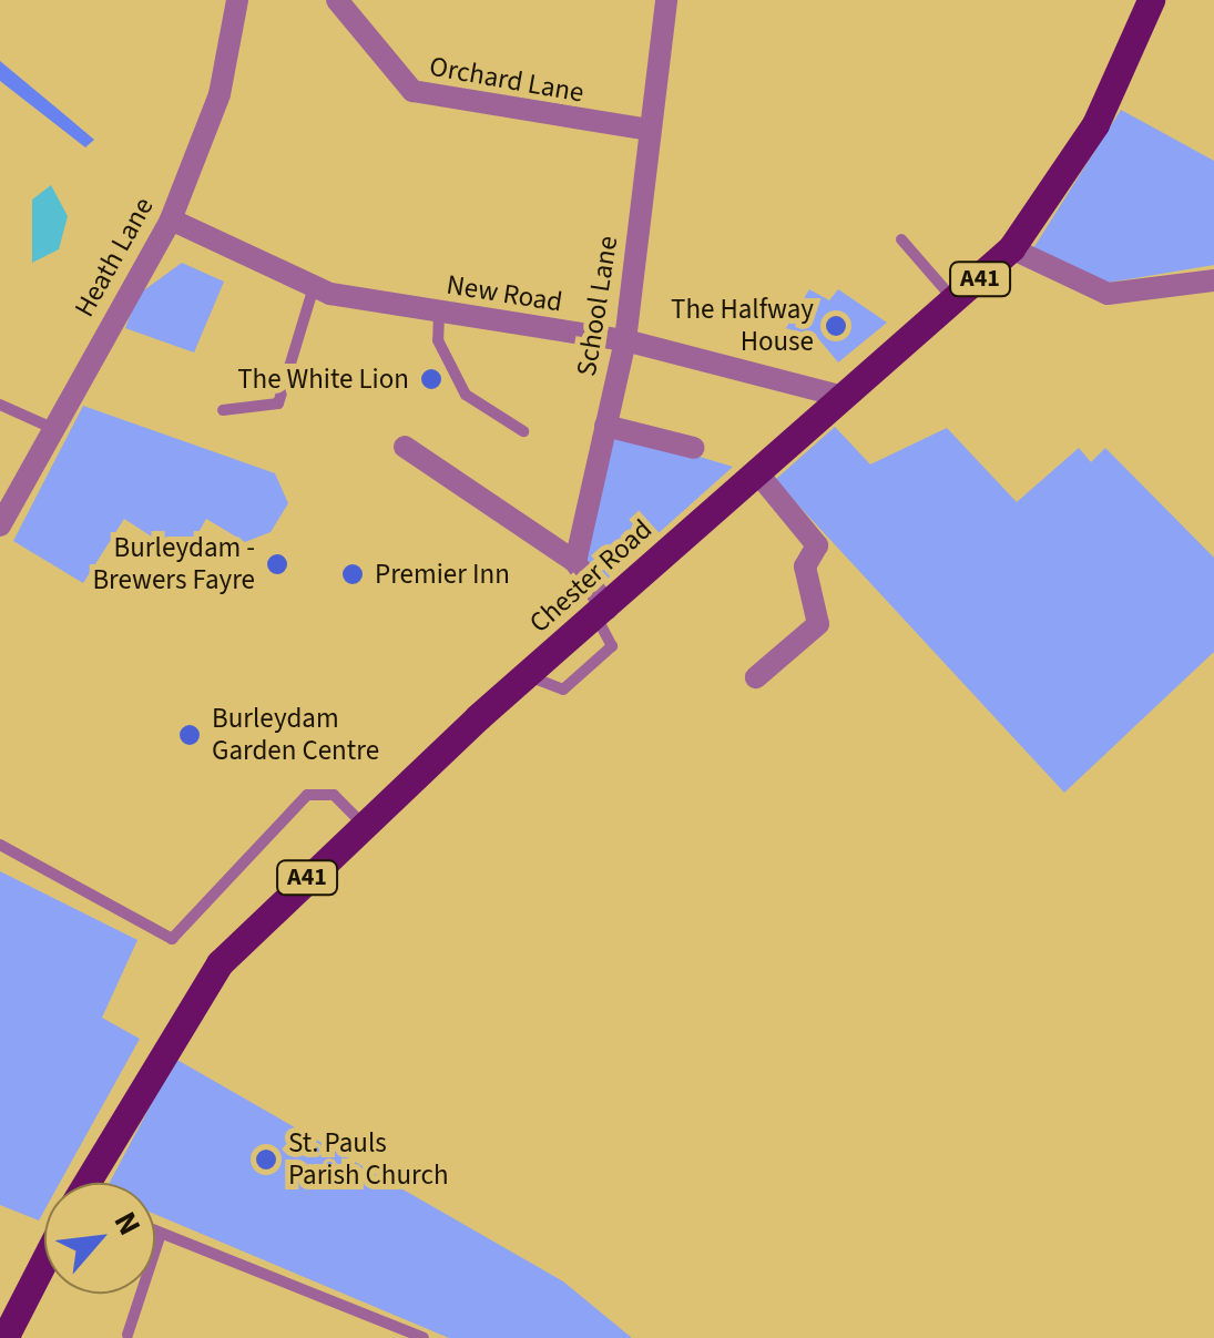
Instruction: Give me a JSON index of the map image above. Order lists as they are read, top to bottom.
{
  "streets": {
    "main road": ["A41", "Chester Road"],
    "street": [
      "Orchard Lane",
      "Heath Lane",
      "New Road",
      "School Lane"
    ]
  },
  "crossings": [
    ["Orchard Lane", "School Lane"],
    ["Heath Lane", "New Road"],
    ["New Road", "School Lane"],
    ["New Road", "Chester Road"],
    ["School Lane", "Chester Road"]
  ],
  "places": [
    "The Halfway House",
    "The White Lion",
    "Burleydam - Brewers Fayre",
    "Premier Inn",
    "Burleydam Garden Centre",
    "St. Pauls Parish Church"
  ],
  "north": "top right"
}
